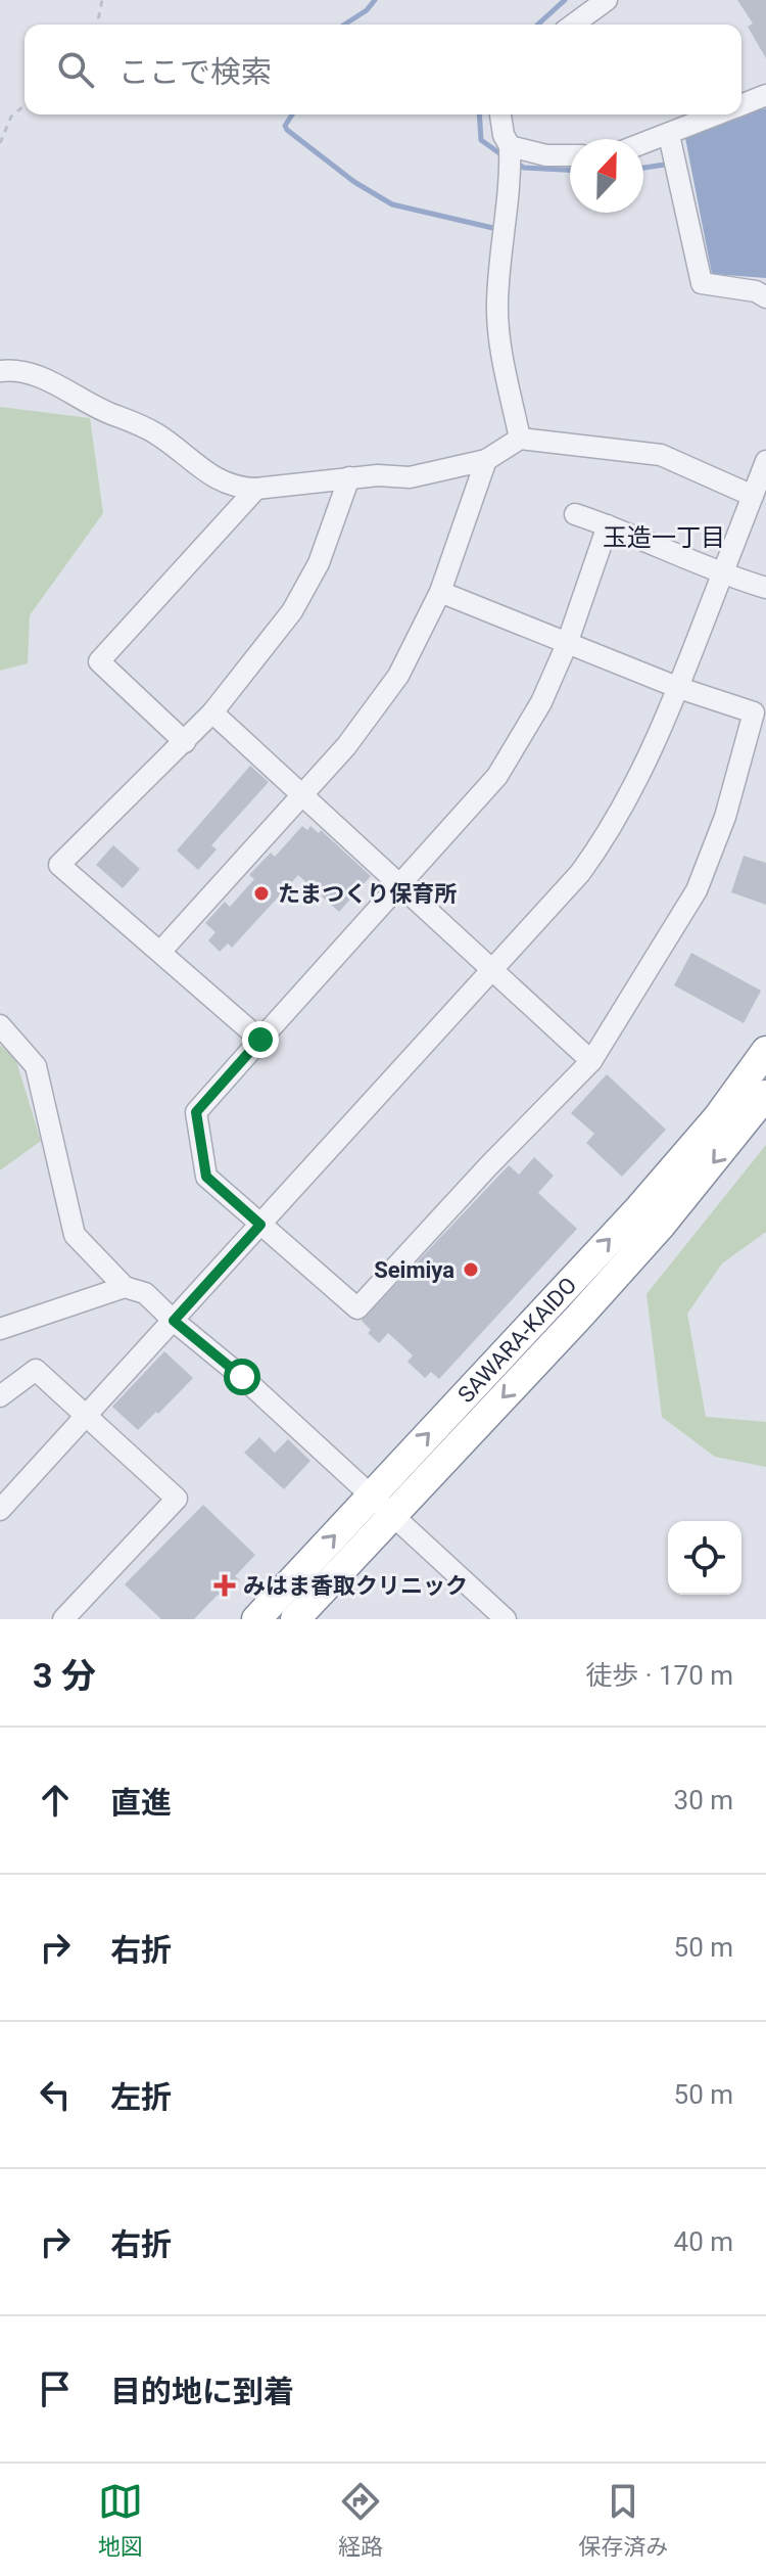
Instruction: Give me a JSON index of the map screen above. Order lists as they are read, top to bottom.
{
  "streets": {
    "highway": ["SAWARA-KAIDO"]
  },
  "districts": ["玉造一丁目"],
  "places": {
    "other": ["たまつくり保育所", "Seimiya"],
    "health": ["みはま香取クリニック"]
  },
  "north": "top",
  "page": {
    "search": "ここで検索",
    "heading": ["3 分", "徒歩 · 170 m"],
    "list": [
      ["直進", "30 m"],
      ["右折", "50 m"],
      ["左折", "50 m"],
      ["右折", "40 m"],
      "目的地に到着"
    ],
    "nav": ["地図", "経路", "保存済み"]
  }
}
